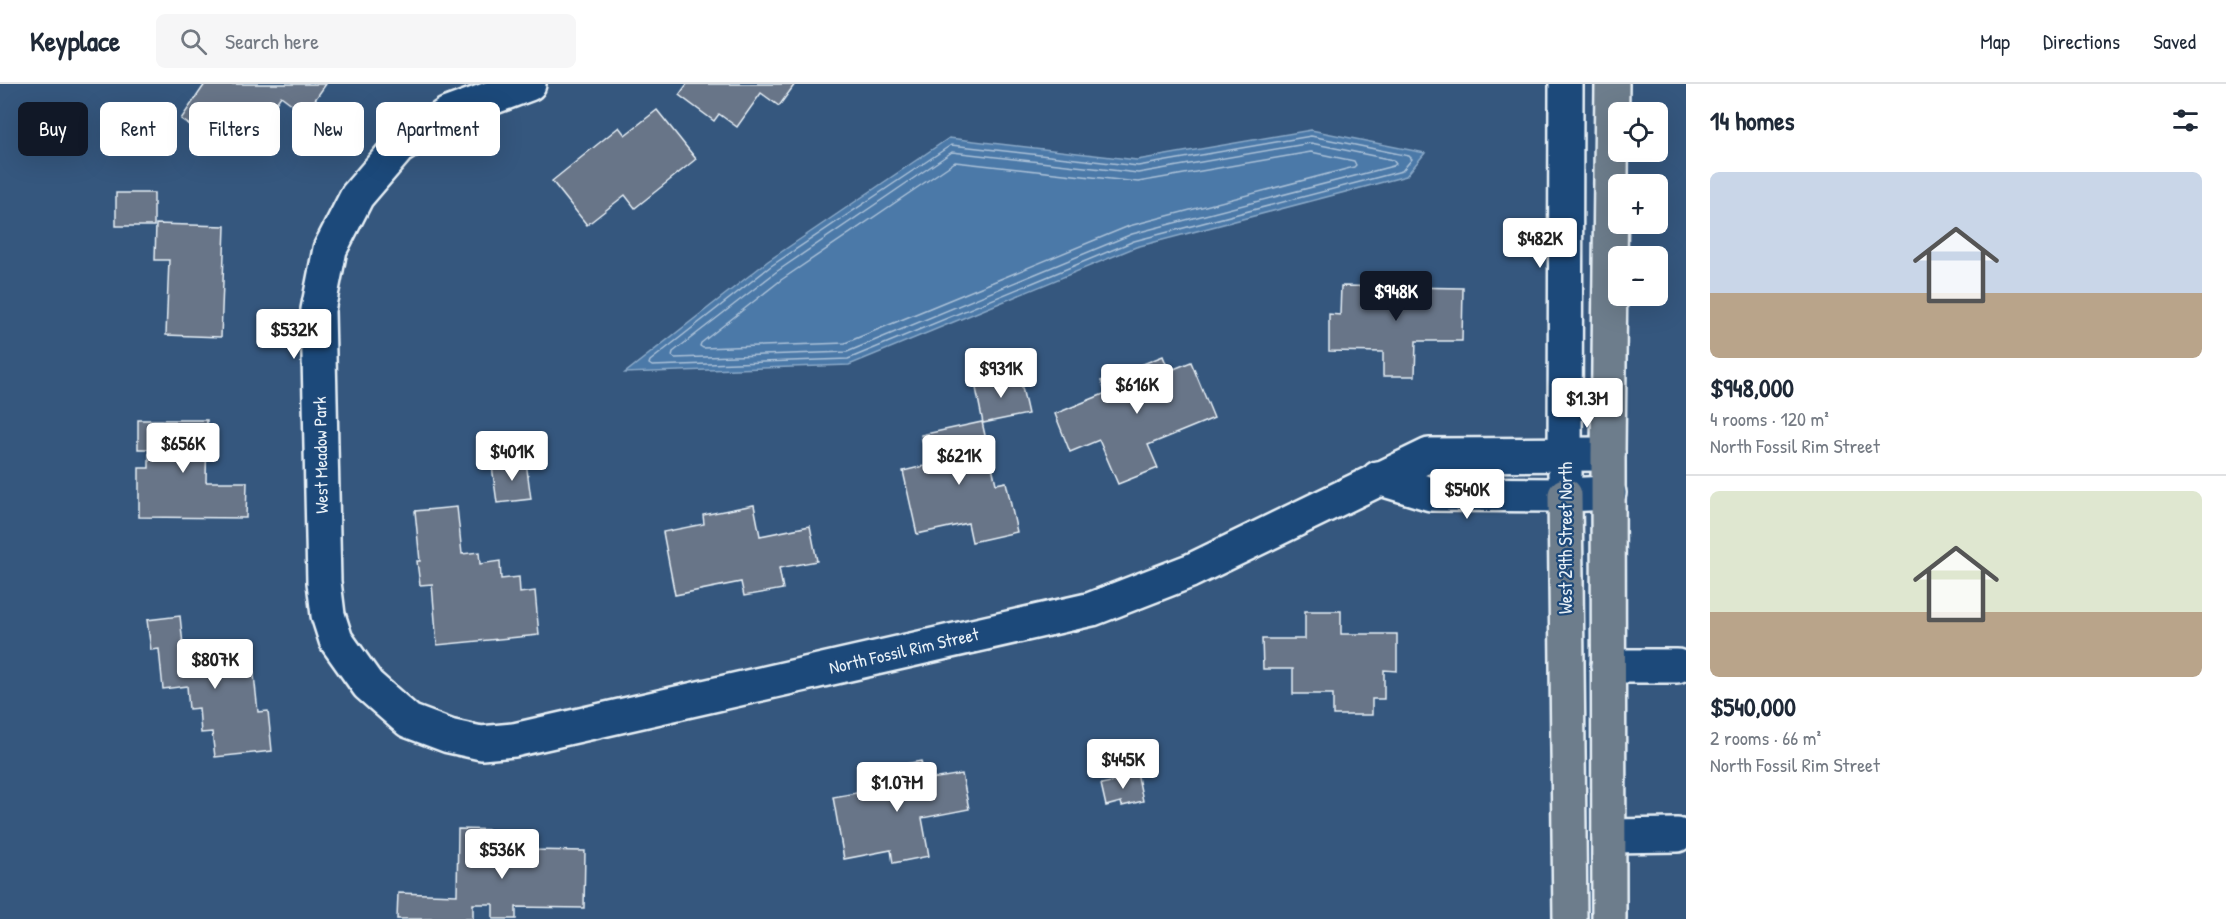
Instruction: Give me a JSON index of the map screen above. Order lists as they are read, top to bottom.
{
  "streets": {
    "main road": ["West 29th Street North"],
    "street": ["West Meadow Park", "North Fossil Rim Street"]
  },
  "crossings": [
    ["West Meadow Park", "North Fossil Rim Street"],
    ["West 29th Street North", "North Fossil Rim Street"]
  ],
  "page": {
    "header": "Keyplace",
    "search": "Search here",
    "nav": ["Map", "Directions", "Saved"],
    "heading": "14 homes",
    "map_buttons": ["+", "−"],
    "chip": [
      "Buy",
      "Rent",
      "Filters",
      "New",
      "Apartment"
    ],
    "list": [
      {
        "name": "$948,000",
        "note": "4 rooms · 120 m² · North Fossil Rim Street"
      },
      {
        "name": "$540,000",
        "note": "2 rooms · 66 m² · North Fossil Rim Street"
      }
    ],
    "price": [
      "$482K",
      "$948K",
      "$532K",
      "$931K",
      "$616K",
      "$1.3M",
      "$656K",
      "$401K",
      "$621K",
      "$540K",
      "$807K",
      "$445K",
      "$1.07M",
      "$536K"
    ]
  }
}
